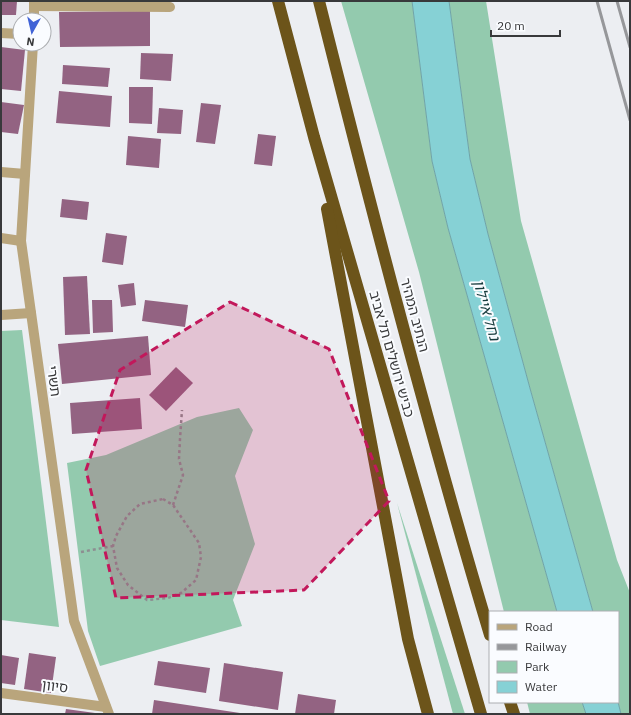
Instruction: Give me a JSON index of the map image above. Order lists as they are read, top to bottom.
{
  "streets": {
    "highway": ["הנתיב המהיר", "כביש ירושלים תל אביב"],
    "street": ["תשרי", "סיוון"]
  },
  "crossings": [
    ["תשרי", "סיוון"]
  ],
  "water": ["נחל איילון"],
  "legend": [
    "Road",
    "Railway",
    "Park",
    "Water"
  ],
  "scale_bar": "20 m",
  "north": "bottom"
}
